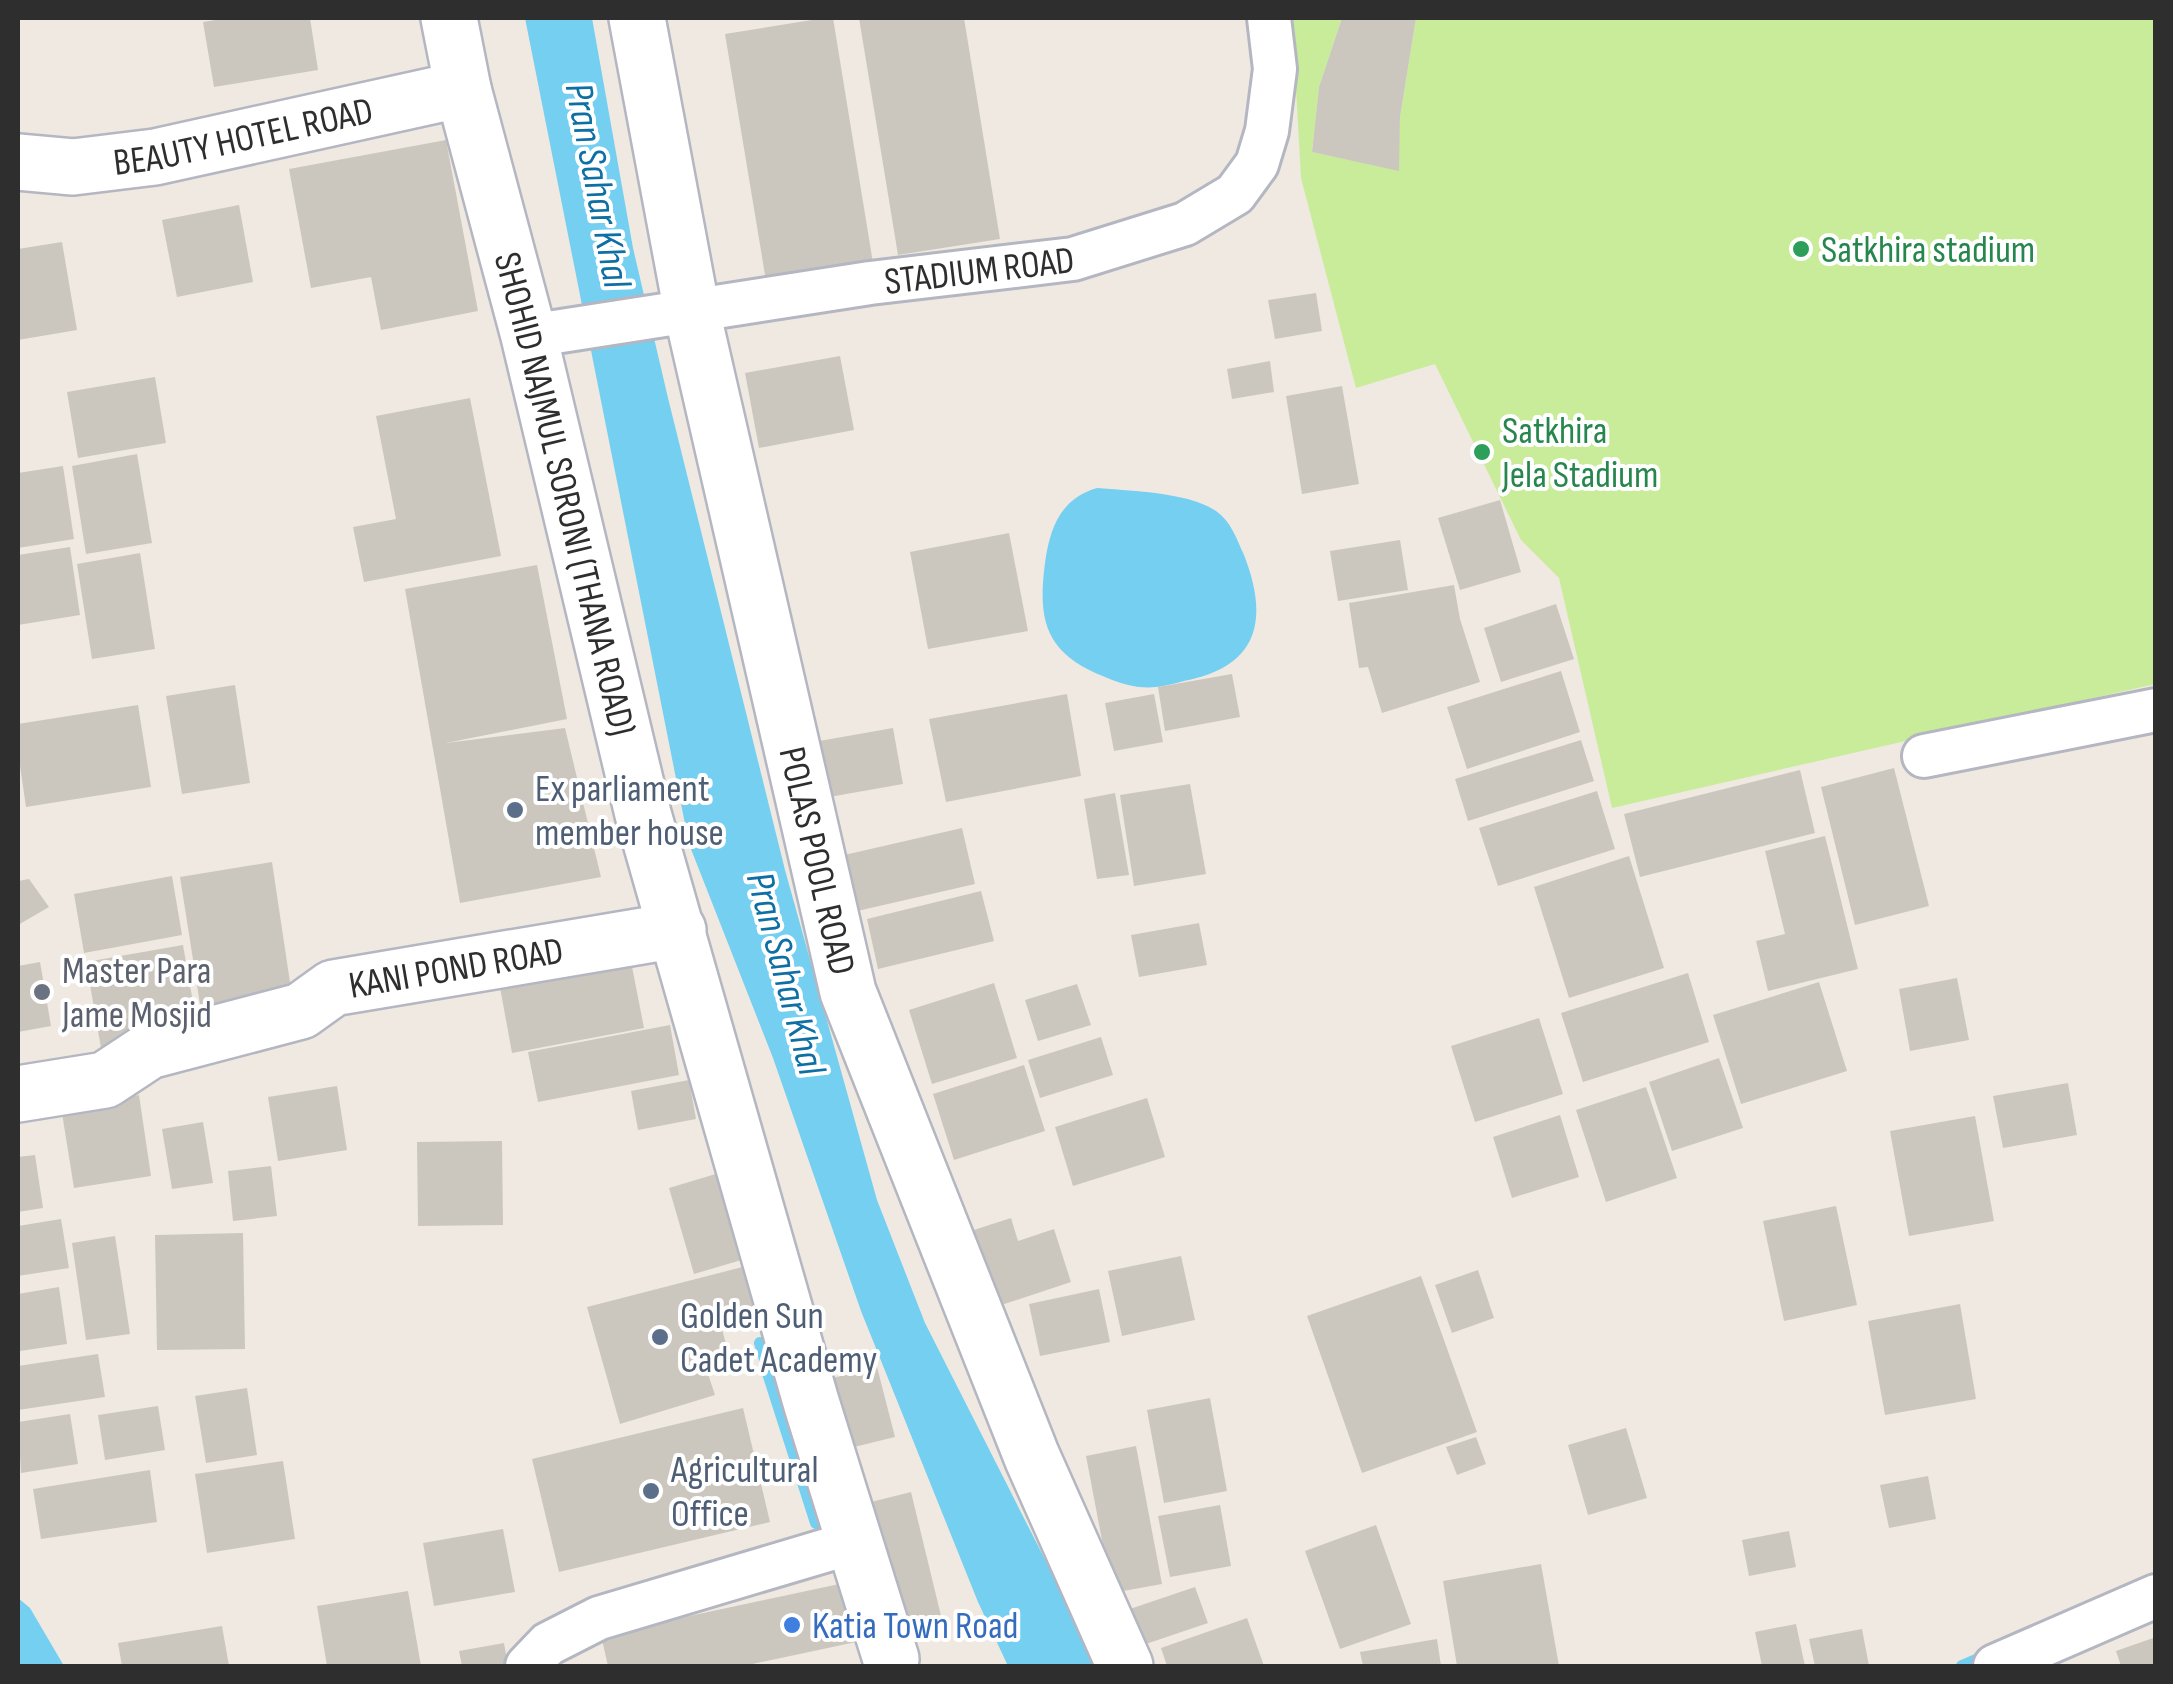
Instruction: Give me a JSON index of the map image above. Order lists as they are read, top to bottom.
{
  "streets": {
    "street": [
      "BEAUTY HOTEL ROAD",
      "STADIUM ROAD",
      "SHOHID NAJMUL SORONI (THANA ROAD)",
      "POLAS POOL ROAD",
      "KANI POND ROAD"
    ]
  },
  "crossings": [
    ["BEAUTY HOTEL ROAD", "SHOHID NAJMUL SORONI (THANA ROAD)"],
    ["STADIUM ROAD", "SHOHID NAJMUL SORONI (THANA ROAD)"],
    ["STADIUM ROAD", "POLAS POOL ROAD"],
    ["SHOHID NAJMUL SORONI (THANA ROAD)", "KANI POND ROAD"]
  ],
  "water": ["Pran Sahar Khal"],
  "places": [
    "Satkhira stadium",
    "Satkhira Jela Stadium",
    "Ex parliament member house",
    "Master Para Jame Mosjid",
    "Golden Sun Cadet Academy",
    "Agricultural Office",
    "Katia Town Road"
  ]
}
